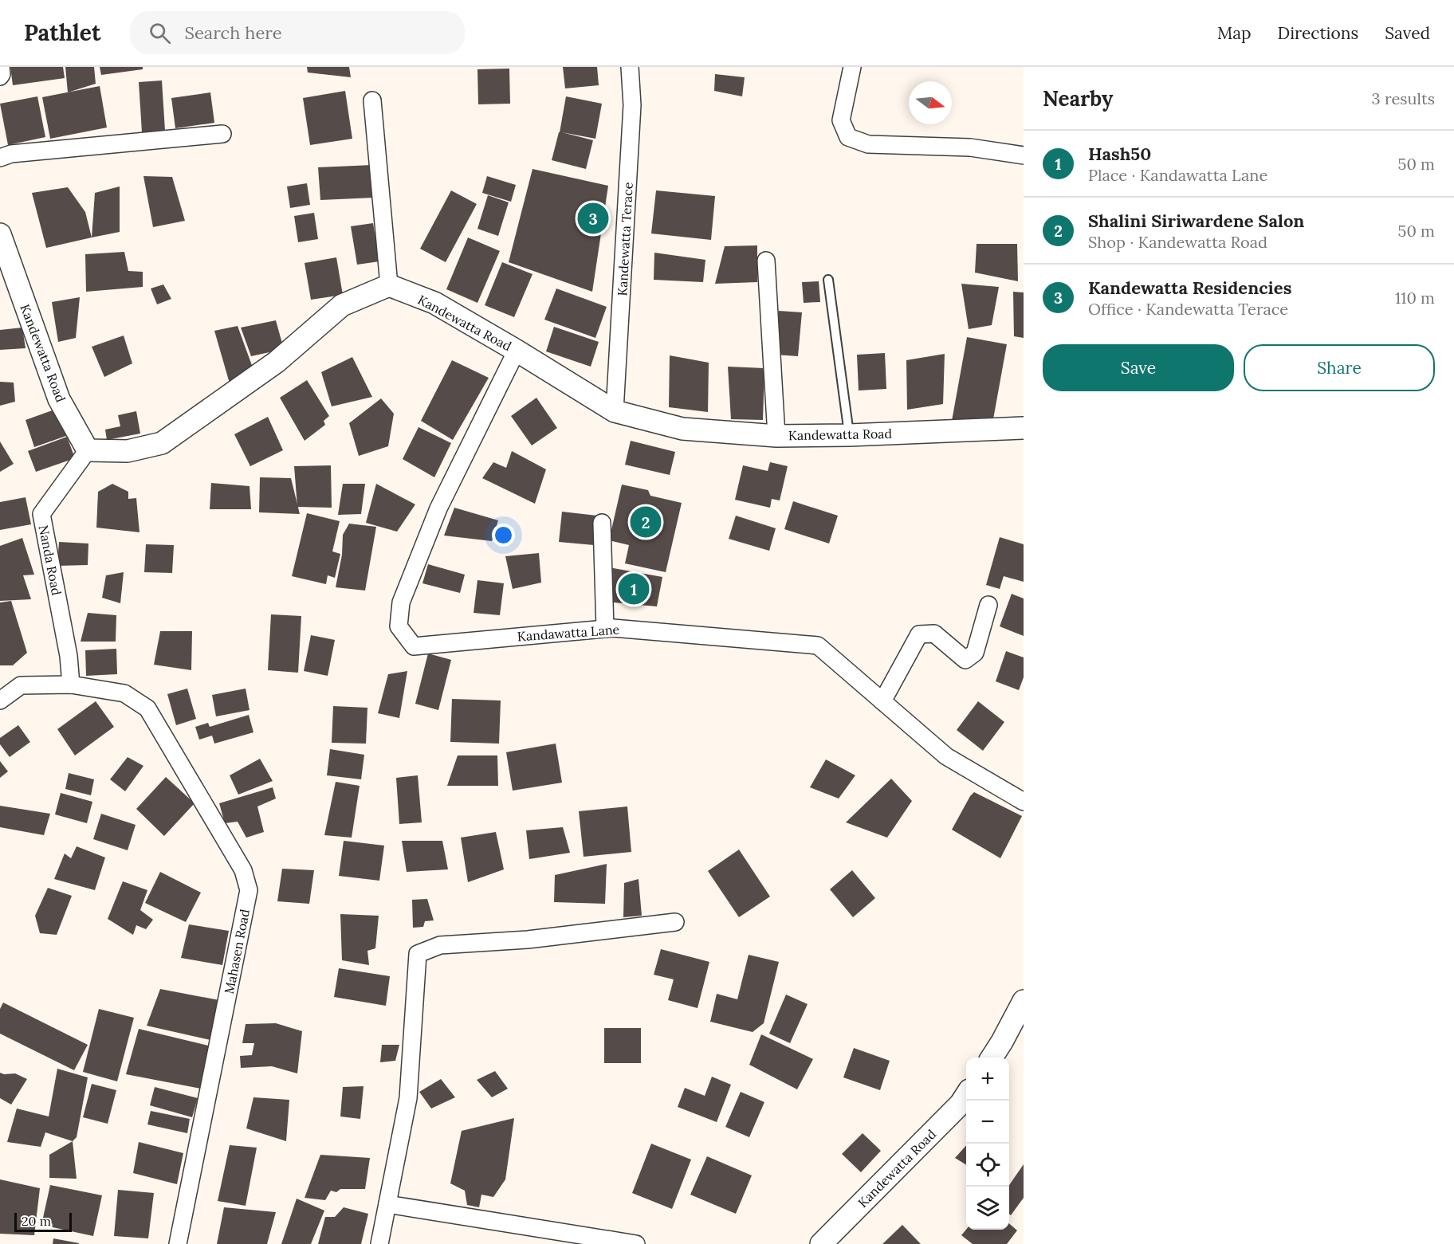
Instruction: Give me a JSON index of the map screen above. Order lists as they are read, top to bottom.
{
  "streets": {
    "street": [
      "Kandewatta Terace",
      "Kandewatta Road",
      "Nanda Road",
      "Kandawatta Lane",
      "Mahasen Road"
    ]
  },
  "crossings": [
    ["Kandewatta Terace", "Kandewatta Road"],
    ["Kandewatta Road", "Nanda Road"],
    ["Kandewatta Road", "Kandawatta Lane"],
    ["Nanda Road", "Mahasen Road"]
  ],
  "scale_bar": "20 m",
  "north": "right",
  "page": {
    "header": "Pathlet",
    "search": "Search here",
    "nav": ["Map", "Directions", "Saved"],
    "heading": ["Nearby", "3 results"],
    "list": [
      {
        "mark": "1",
        "name": "Hash50",
        "note": "Place · Kandawatta Lane",
        "value": "50 m"
      },
      {
        "mark": "2",
        "name": "Shalini Siriwardene Salon",
        "note": "Shop · Kandewatta Road",
        "value": "50 m"
      },
      {
        "mark": "3",
        "name": "Kandewatta Residencies",
        "note": "Office · Kandewatta Terace",
        "value": "110 m"
      }
    ],
    "pins": ["3", "2", "1"],
    "buttons": ["Save", "Share"],
    "map_buttons": ["+", "−"],
    "scale": "20 m"
  }
}
